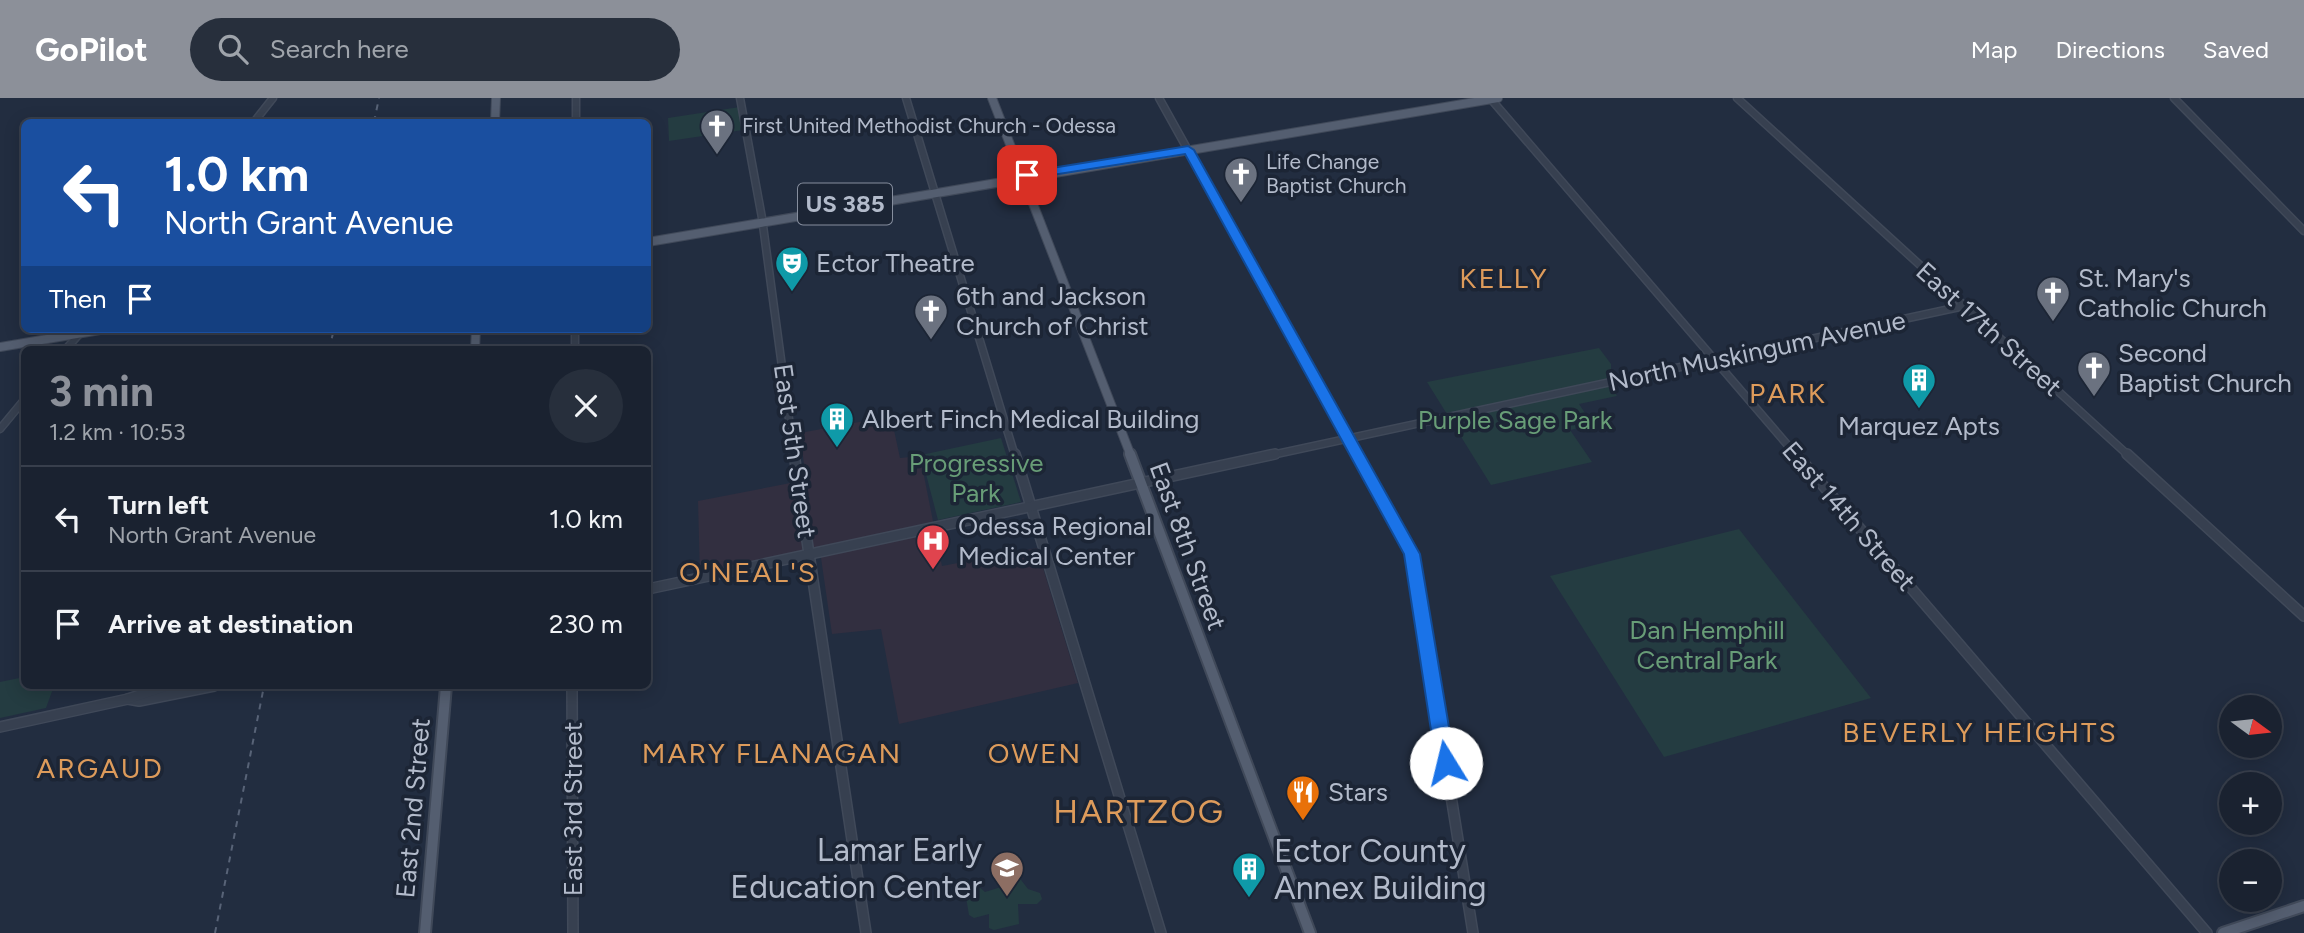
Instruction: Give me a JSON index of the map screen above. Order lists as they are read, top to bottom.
{
  "streets": {
    "main road": ["US 385", "East 8th Street", "East 2nd Street"],
    "street": [
      "East 17th Street",
      "North Muskingum Avenue",
      "East 5th Street",
      "East 14th Street",
      "East 3rd Street"
    ]
  },
  "crossings": [
    ["US 385", "East 5th Street"],
    ["US 385", "East 14th Street"],
    ["US 385", "East 8th Street"],
    ["East 17th Street", "North Muskingum Avenue"],
    ["North Muskingum Avenue", "East 5th Street"],
    ["North Muskingum Avenue", "East 14th Street"],
    ["North Muskingum Avenue", "East 8th Street"]
  ],
  "districts": [
    "KELLY",
    "PARK",
    "O'NEAL'S",
    "BEVERLY HEIGHTS",
    "MARY FLANAGAN",
    "OWEN",
    "ARGAUD",
    "HARTZOG"
  ],
  "parks": ["Purple Sage Park", "Progressive Park", "Dan Hemphill Central Park"],
  "places": {
    "church": [
      "First United Methodist Church - Odessa",
      "Life Change Baptist Church",
      "St. Mary's Catholic Church",
      "6th and Jackson Church of Christ",
      "Second Baptist Church"
    ],
    "theatre": ["Ector Theatre"],
    "building": ["Marquez Apts", "Albert Finch Medical Building", "Ector County Annex Building"],
    "hospital": ["Odessa Regional Medical Center"],
    "restaurant": ["Stars"],
    "school or university": ["Lamar Early Education Center"]
  },
  "north": "right",
  "page": {
    "header": "GoPilot",
    "search": "Search here",
    "nav": ["Map", "Directions", "Saved"],
    "turn": ["1.0 km", "North Grant Avenue"],
    "then": "Then",
    "heading": ["3 min", "1.2 km · 10:53"],
    "list": [
      {
        "name": "Turn left",
        "note": "North Grant Avenue",
        "value": "1.0 km"
      },
      {
        "name": "Arrive at destination",
        "value": "230 m"
      }
    ],
    "map_buttons": ["+", "−"]
  }
}
